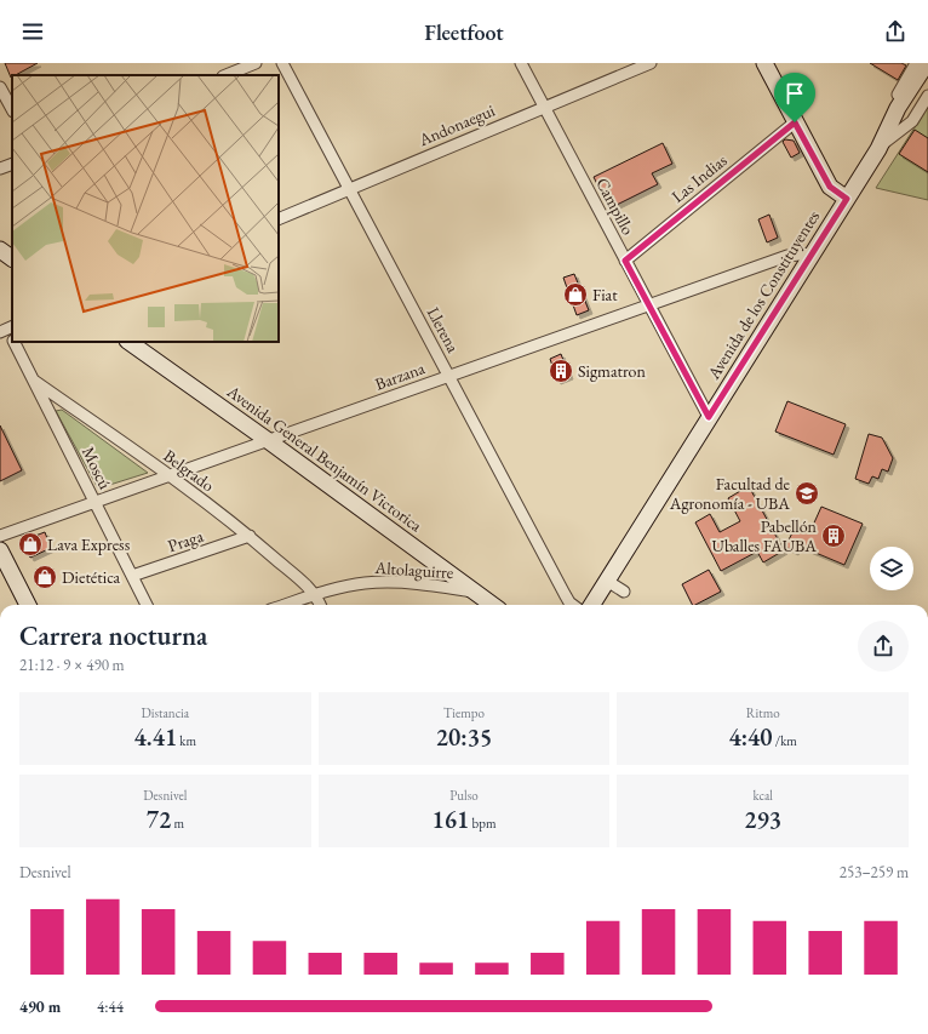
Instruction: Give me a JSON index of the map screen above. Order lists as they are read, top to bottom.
{
  "streets": {
    "main road": ["Avenida de los Constituyentes", "Avenida General Benjamín Victorica"],
    "street": [
      "Andonaegui",
      "Las Indias",
      "Campillo",
      "Llerena",
      "Barzana",
      "Moscú",
      "Belgrado",
      "Praga",
      "Altolaguirre"
    ]
  },
  "crossings": [
    ["Andonaegui", "Campillo"],
    ["Andonaegui", "Llerena"],
    ["Las Indias", "Campillo"],
    ["Campillo", "Avenida de los Constituyentes"],
    ["Campillo", "Barzana"],
    ["Avenida de los Constituyentes", "Barzana"],
    ["Llerena", "Barzana"],
    ["Barzana", "Avenida General Benjamín Victorica"],
    ["Barzana", "Moscú"],
    ["Barzana", "Belgrado"],
    ["Avenida General Benjamín Victorica", "Altolaguirre"],
    ["Moscú", "Belgrado"],
    ["Moscú", "Praga"],
    ["Belgrado", "Praga"],
    ["Belgrado", "Altolaguirre"]
  ],
  "places": {
    "shop": ["Fiat", "Lava Express", "Dietética"],
    "building": ["Sigmatron", "Pabellón Uballes FAUBA"],
    "school or university": ["Facultad de Agronomía - UBA"]
  },
  "page": {
    "header": "Fleetfoot",
    "heading": ["Carrera nocturna", "21:12 · 9 × 490 m"],
    "stats": [
      ["Distancia", "4.41 km"],
      ["Tiempo", "20:35"],
      ["Ritmo", "4:40 /km"],
      ["Desnivel", "72 m"],
      ["Pulso", "161 bpm"],
      ["kcal", "293"]
    ],
    "chart": ["Desnivel", "253–259 m"],
    "list": [
      {
        "name": "490 m",
        "note": "4:44"
      }
    ]
  }
}
